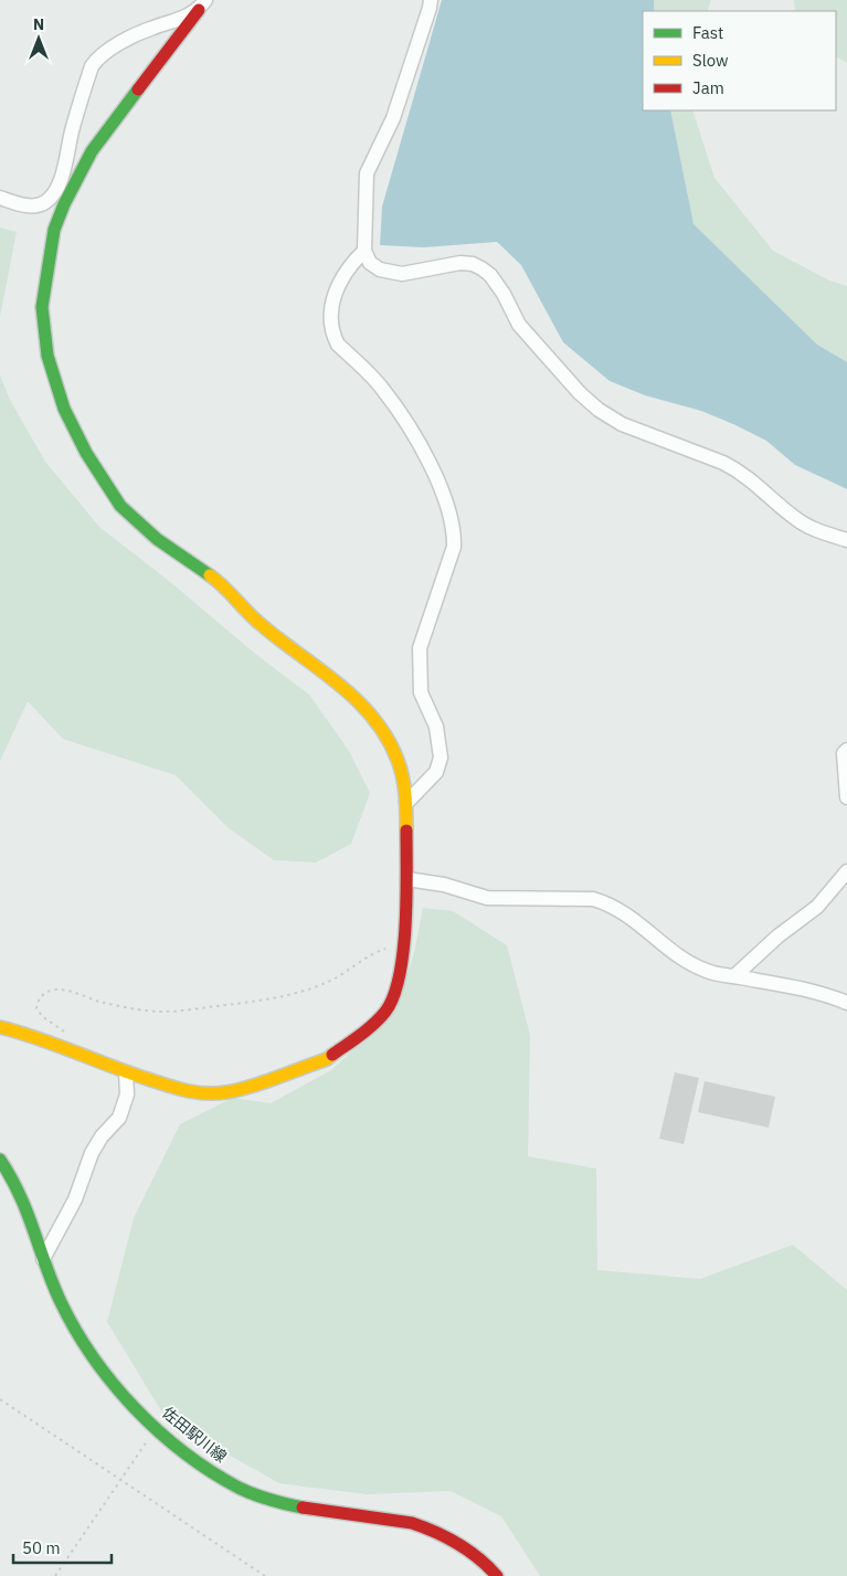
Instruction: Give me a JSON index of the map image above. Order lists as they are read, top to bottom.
{
  "streets": {
    "street": ["佐田駅川線"]
  },
  "legend": ["Fast", "Slow", "Jam"],
  "scale_bar": "50 m",
  "north": "top"
}
